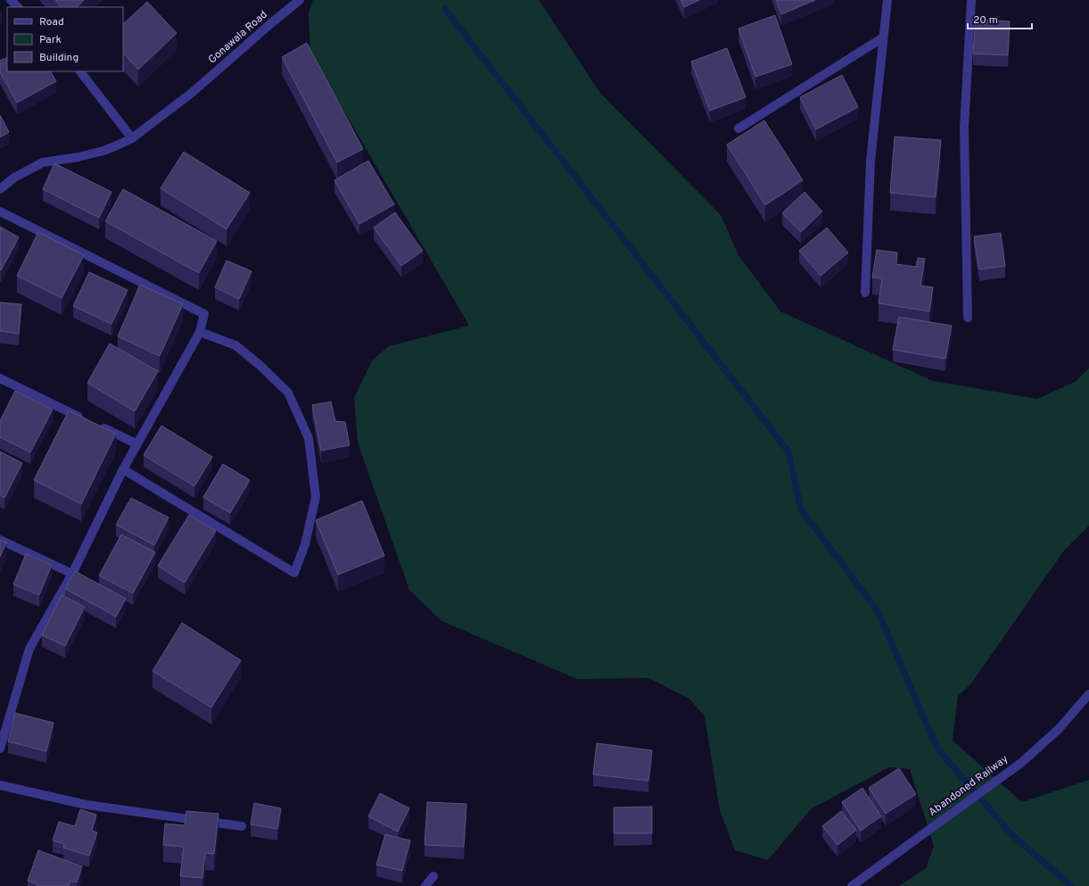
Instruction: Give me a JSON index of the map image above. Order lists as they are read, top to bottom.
{
  "streets": {
    "street": ["Gonawala Road", "Abandoned Railway"]
  },
  "legend": ["Road", "Park", "Building"],
  "scale_bar": "20 m"
}
